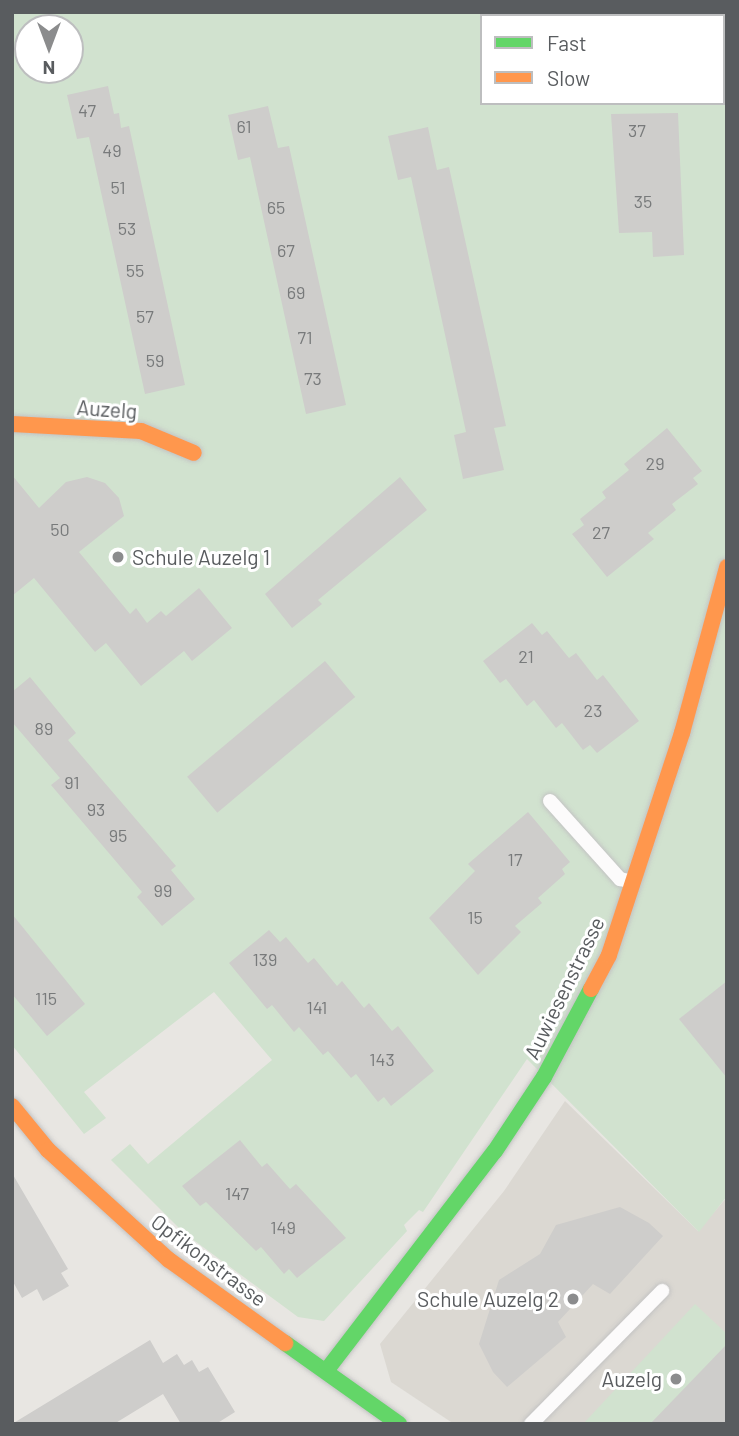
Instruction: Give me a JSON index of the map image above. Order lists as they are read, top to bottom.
{
  "streets": {
    "street": ["Auzelg", "Auwiesenstrasse", "Opfikonstrasse"]
  },
  "crossings": [
    ["Auwiesenstrasse", "Opfikonstrasse"]
  ],
  "places": ["Schule Auzelg 1", "Schule Auzelg 2", "Auzelg"],
  "house_numbers": [
    "47",
    "61",
    "37",
    "49",
    "51",
    "35",
    "65",
    "53",
    "67",
    "55",
    "69",
    "57",
    "71",
    "59",
    "73",
    "29",
    "50",
    "27",
    "21",
    "23",
    "89",
    "91",
    "93",
    "95",
    "17",
    "99",
    "15",
    "139",
    "115",
    "141",
    "143",
    "147",
    "149"
  ],
  "legend": ["Fast", "Slow"],
  "north": "bottom"
}
